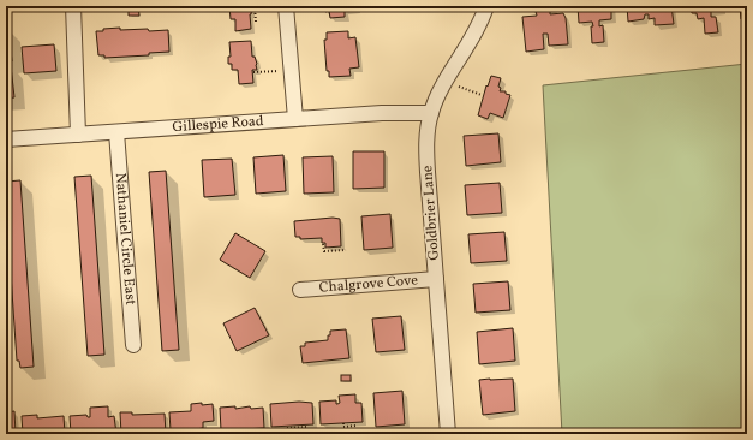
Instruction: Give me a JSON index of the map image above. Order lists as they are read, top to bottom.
{
  "streets": {
    "street": [
      "Gillespie Road",
      "Goldbrier Lane",
      "Nathaniel Circle East",
      "Chalgrove Cove"
    ]
  },
  "crossings": [
    ["Gillespie Road", "Goldbrier Lane"],
    ["Gillespie Road", "Nathaniel Circle East"],
    ["Goldbrier Lane", "Chalgrove Cove"]
  ]
}
